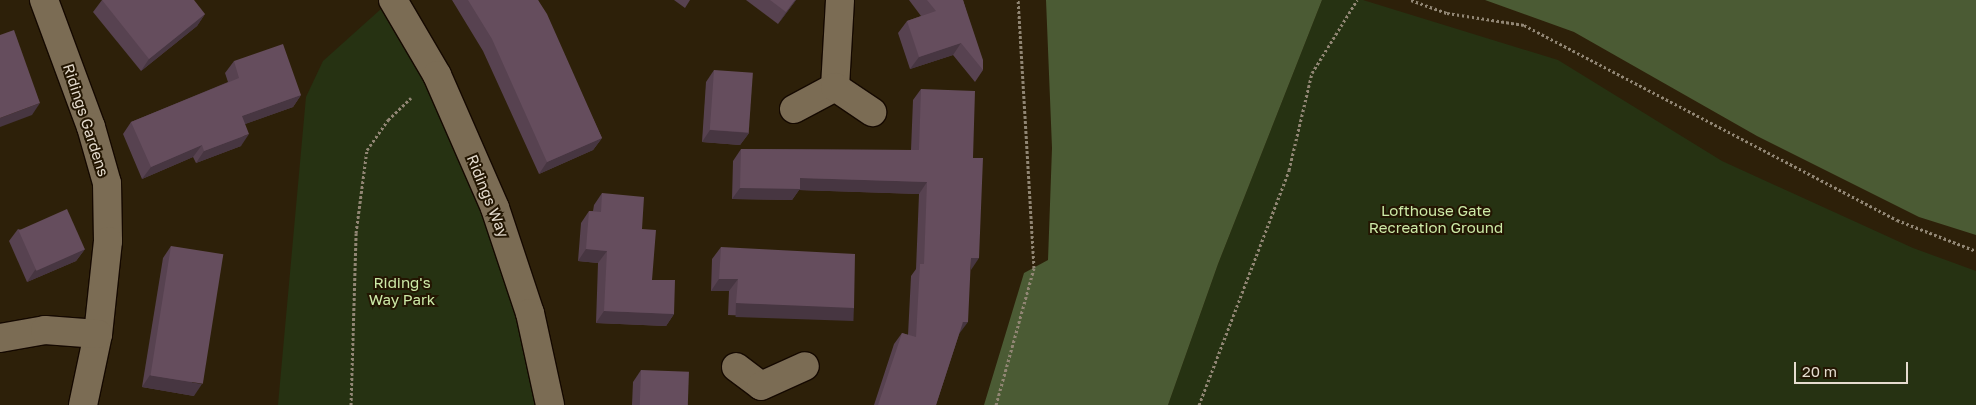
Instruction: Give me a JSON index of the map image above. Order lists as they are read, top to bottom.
{
  "streets": {
    "street": ["Ridings Gardens", "Ridings Way"]
  },
  "parks": ["Lofthouse Gate Recreation Ground", "Riding's Way Park"],
  "scale_bar": "20 m"
}
